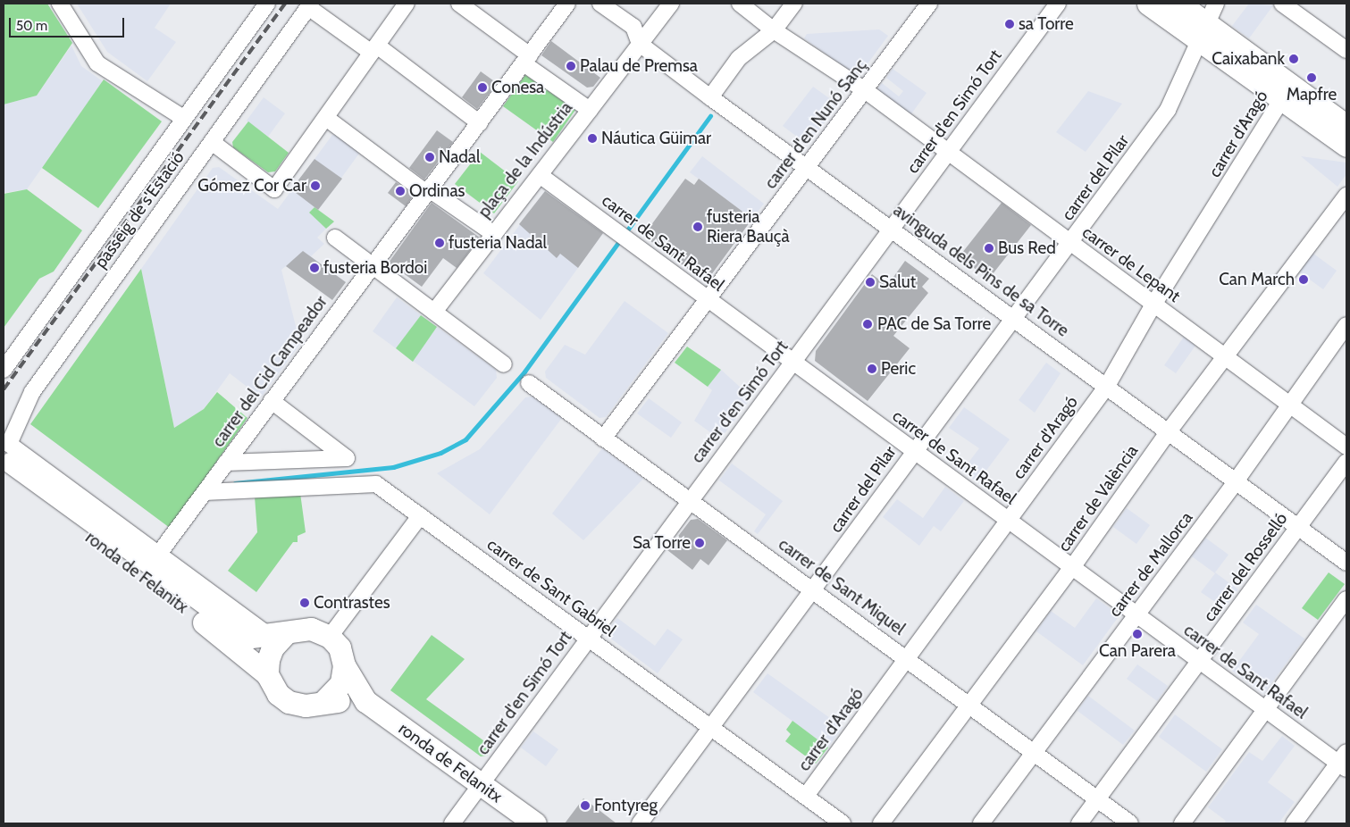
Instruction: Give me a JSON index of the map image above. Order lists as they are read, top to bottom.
{
  "streets": {
    "main road": ["ronda de Felanitx"],
    "street": [
      "carrer d'en Simó Tort",
      "carrer d'en Nunó Sanç",
      "carrer d'Aragó",
      "plaça de la Indústria",
      "carrer del Pilar",
      "passeig de s'Estació",
      "carrer de Sant Rafael",
      "carrer de Lepant",
      "avinguda dels Pins de sa Torre",
      "carrer del Cid Campeador",
      "carrer de València",
      "carrer de Mallorca",
      "carrer del Rosselló",
      "carrer de Sant Miquel",
      "carrer de Sant Gabriel"
    ]
  },
  "crossings": [
    ["carrer d'en Simó Tort", "carrer de Sant Rafael"],
    ["carrer d'en Simó Tort", "carrer de Lepant"],
    ["carrer d'en Simó Tort", "avinguda dels Pins de sa Torre"],
    ["carrer d'en Simó Tort", "ronda de Felanitx"],
    ["carrer d'en Simó Tort", "carrer de Sant Miquel"],
    ["carrer d'en Simó Tort", "carrer de Sant Gabriel"],
    ["carrer d'en Nunó Sanç", "carrer de Sant Rafael"],
    ["carrer d'en Nunó Sanç", "carrer de Lepant"],
    ["carrer d'en Nunó Sanç", "avinguda dels Pins de sa Torre"],
    ["carrer d'en Nunó Sanç", "carrer de Sant Miquel"],
    ["carrer d'Aragó", "carrer de Sant Rafael"],
    ["carrer d'Aragó", "carrer de Lepant"],
    ["carrer d'Aragó", "avinguda dels Pins de sa Torre"],
    ["carrer d'Aragó", "carrer de Sant Miquel"],
    ["carrer d'Aragó", "carrer de Sant Gabriel"],
    ["plaça de la Indústria", "carrer de Sant Rafael"],
    ["plaça de la Indústria", "carrer del Cid Campeador"],
    ["carrer del Pilar", "carrer de Sant Rafael"],
    ["carrer del Pilar", "carrer de Lepant"],
    ["carrer del Pilar", "avinguda dels Pins de sa Torre"],
    ["carrer del Pilar", "carrer de Sant Miquel"],
    ["carrer del Pilar", "carrer de Sant Gabriel"],
    ["passeig de s'Estació", "ronda de Felanitx"],
    ["carrer de Sant Rafael", "carrer de València"],
    ["carrer de Sant Rafael", "carrer de Mallorca"],
    ["carrer de Sant Rafael", "carrer del Rosselló"],
    ["carrer de Lepant", "carrer de València"],
    ["carrer de Lepant", "carrer de Mallorca"],
    ["avinguda dels Pins de sa Torre", "carrer de València"],
    ["avinguda dels Pins de sa Torre", "carrer de Mallorca"],
    ["avinguda dels Pins de sa Torre", "carrer del Rosselló"],
    ["carrer del Cid Campeador", "carrer de Sant Gabriel"],
    ["carrer de València", "carrer de Sant Miquel"],
    ["carrer de Mallorca", "carrer de Sant Miquel"],
    ["carrer del Rosselló", "carrer de Sant Miquel"]
  ],
  "places": [
    "sa Torre",
    "Caixabank",
    "Palau de Premsa",
    "Mapfre",
    "Conesa",
    "Náutica Güimar",
    "Nadal",
    "Gómez Cor Car",
    "Ordinas",
    "fusteria Riera Bauçà",
    "fusteria Nadal",
    "Bus Red",
    "fusteria Bordoi",
    "Can March",
    "Salut",
    "PAC de Sa Torre",
    "Peric",
    "Sa Torre",
    "Contrastes",
    "Can Parera",
    "Fontyreg"
  ],
  "scale_bar": "50 m"
}
